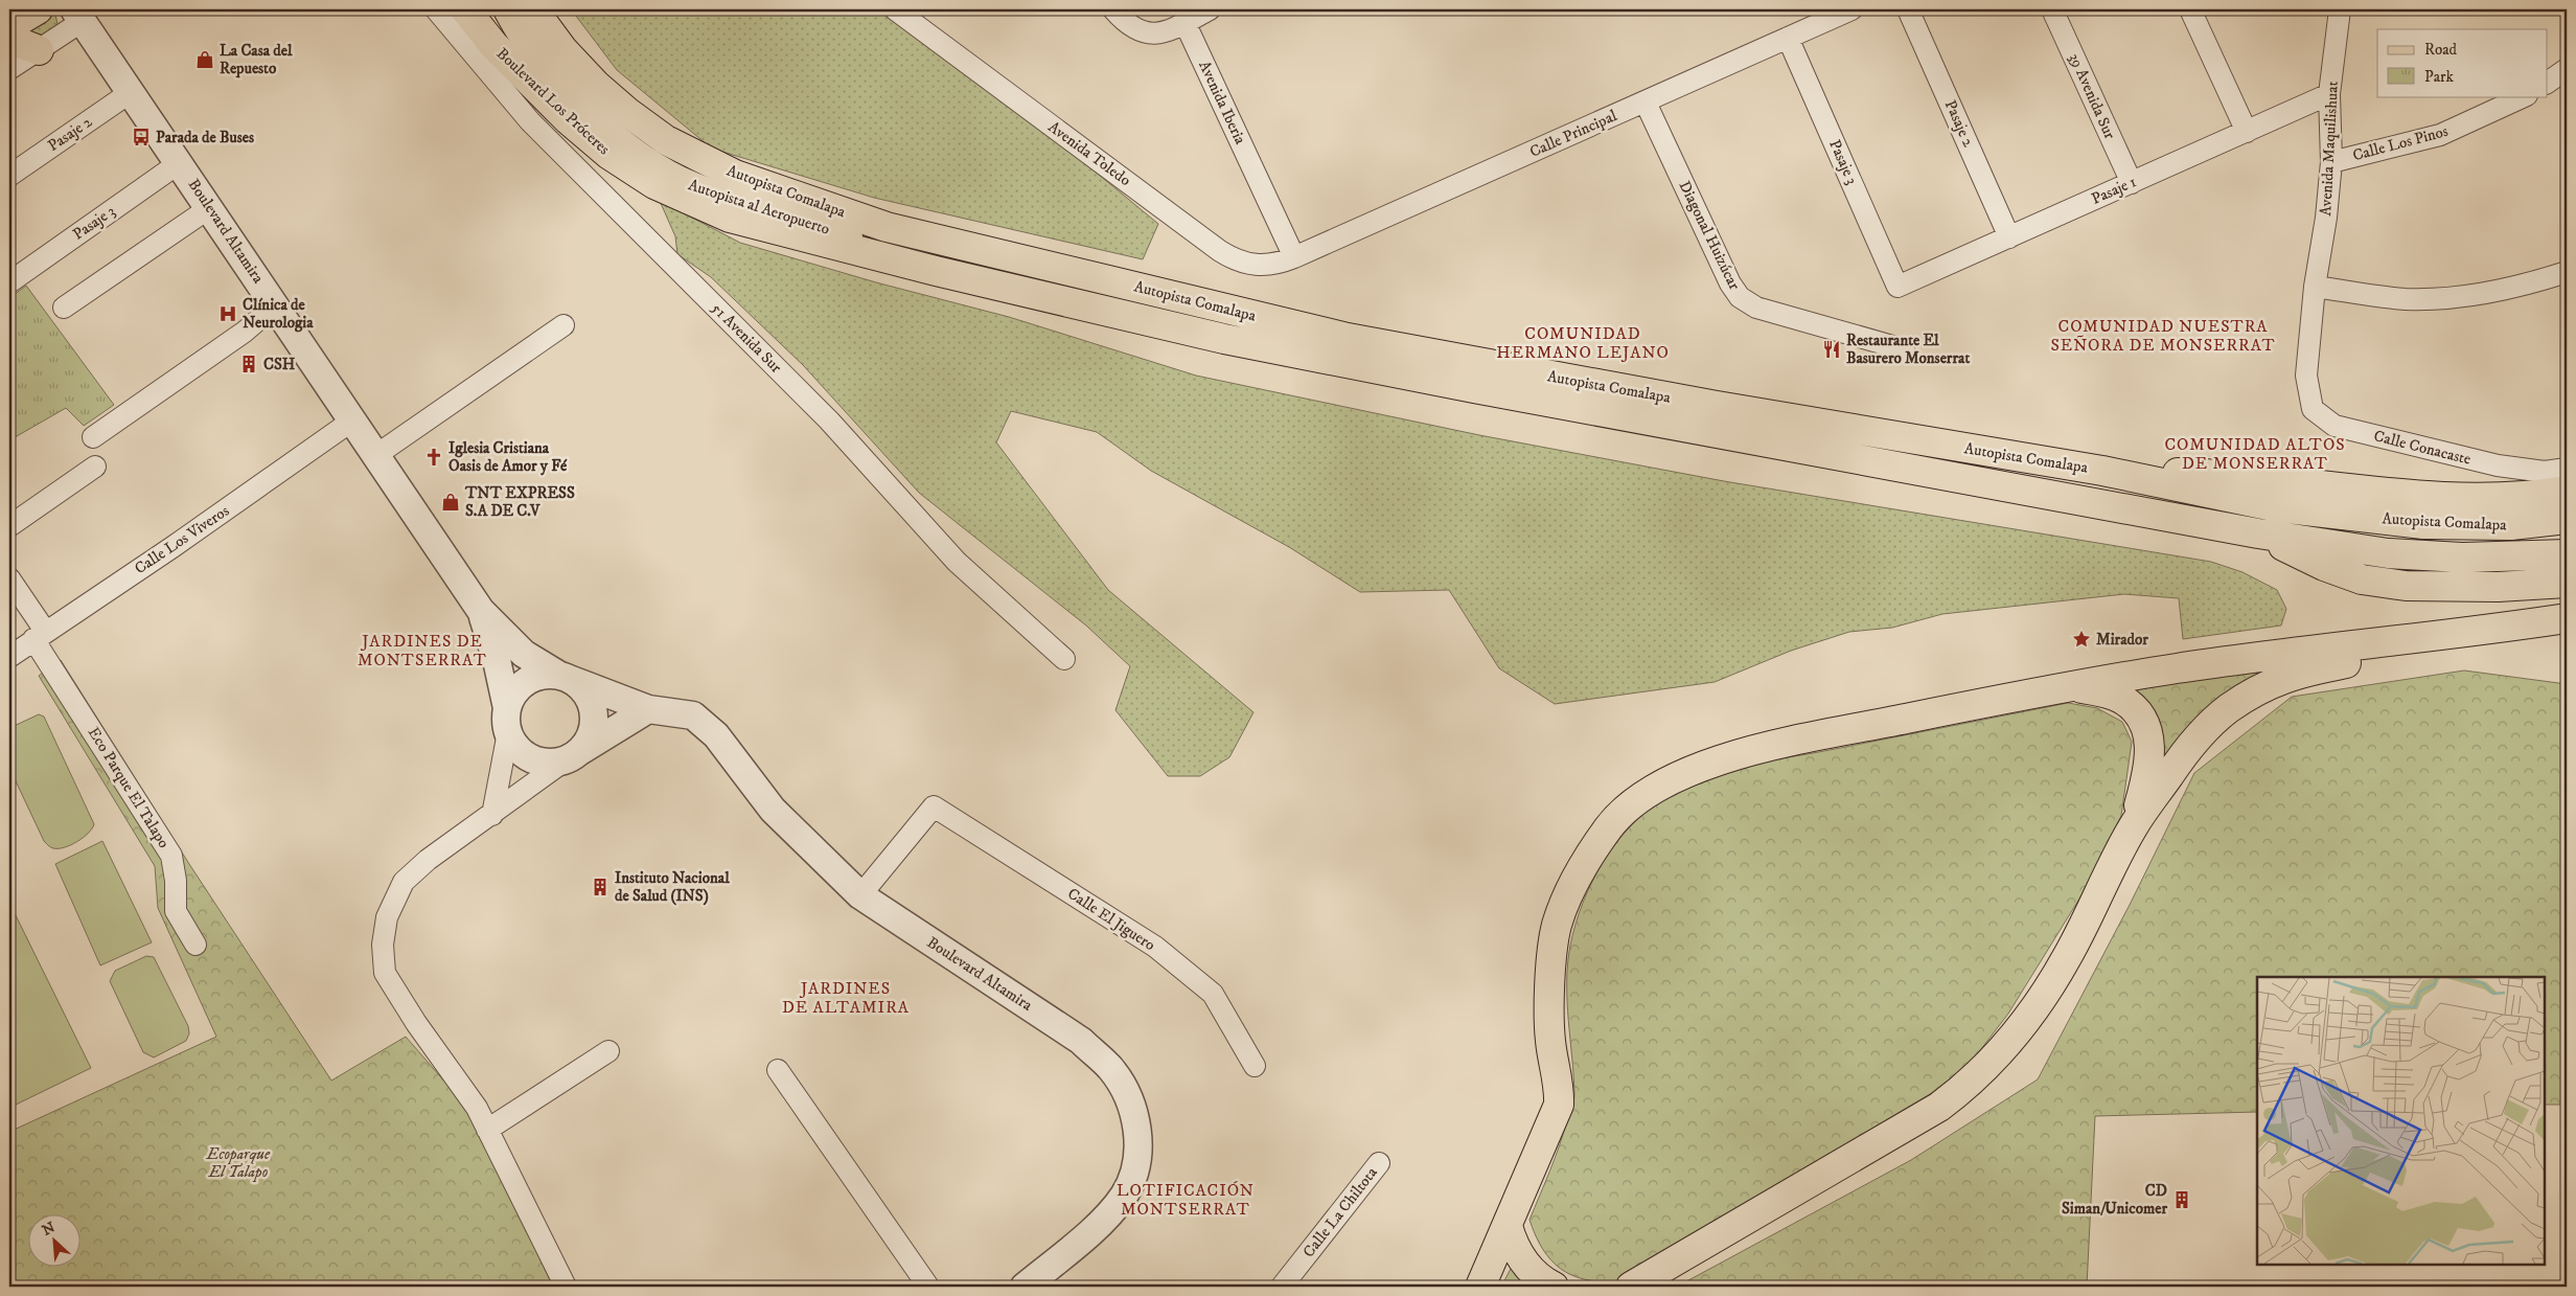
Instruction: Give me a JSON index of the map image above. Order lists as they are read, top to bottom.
{
  "streets": {
    "main road": ["Boulevard Los Próceres", "Autopista Comalapa", "Autopista al Aeropuerto"],
    "street": [
      "39 Avenida Sur",
      "Avenida Iberia",
      "Pasaje 2",
      "Calle Principal",
      "Calle Los Pinos",
      "Avenida Maquilishuat",
      "Avenida Toledo",
      "Pasaje 3",
      "Pasaje 1",
      "Boulevard Altamira",
      "Diagonal Huizúcar",
      "51 Avenida Sur",
      "Calle Conacaste",
      "Calle Los Viveros",
      "Eco Parque El Talapo",
      "Calle El Jiguero",
      "Calle La Chiltota"
    ]
  },
  "crossings": [
    ["39 Avenida Sur", "Pasaje 1"],
    ["Boulevard Los Próceres", "Autopista Comalapa"],
    ["Boulevard Los Próceres", "Autopista al Aeropuerto"],
    ["Avenida Iberia", "Calle Principal"],
    ["Avenida Iberia", "Avenida Toledo"],
    ["Pasaje 2", "Pasaje 1"],
    ["Pasaje 2", "Boulevard Altamira"],
    ["Calle Principal", "Avenida Toledo"],
    ["Calle Principal", "Pasaje 3"],
    ["Calle Principal", "Diagonal Huizúcar"],
    ["Calle Los Pinos", "Avenida Maquilishuat"],
    ["Avenida Maquilishuat", "Pasaje 1"],
    ["Avenida Maquilishuat", "Calle Conacaste"],
    ["Pasaje 3", "Pasaje 1"],
    ["Pasaje 3", "Boulevard Altamira"],
    ["Autopista Comalapa", "Autopista al Aeropuerto"],
    ["Boulevard Altamira", "Calle Los Viveros"],
    ["Boulevard Altamira", "Calle El Jiguero"],
    ["Calle Los Viveros", "Eco Parque El Talapo"]
  ],
  "districts": [
    "COMUNIDAD NUESTRA SEÑORA DE MONSERRAT",
    "COMUNIDAD HERMANO LEJANO",
    "COMUNIDAD ALTOS DE MONSERRAT",
    "JARDINES DE MONTSERRAT",
    "JARDINES DE ALTAMIRA",
    "LOTIFICACIÓN MONTSERRAT"
  ],
  "parks": ["Ecoparque El Talapo"],
  "places": {
    "shop": ["La Casa del Repuesto", "TNT EXPRESS S.A DE C.V"],
    "bus stop": ["Parada de Buses"],
    "hospital": ["Clínica de Neurologia"],
    "restaurant": ["Restaurante El Basurero Monserrat"],
    "building": ["CSH", "Instituto Nacional de Salud (INS)", "CD Siman/Unicomer"],
    "church": ["Iglesia Cristiana Oasis de Amor y Fé"],
    "place": ["Mirador"]
  },
  "legend": ["Road", "Park"],
  "north": "top left"
}
